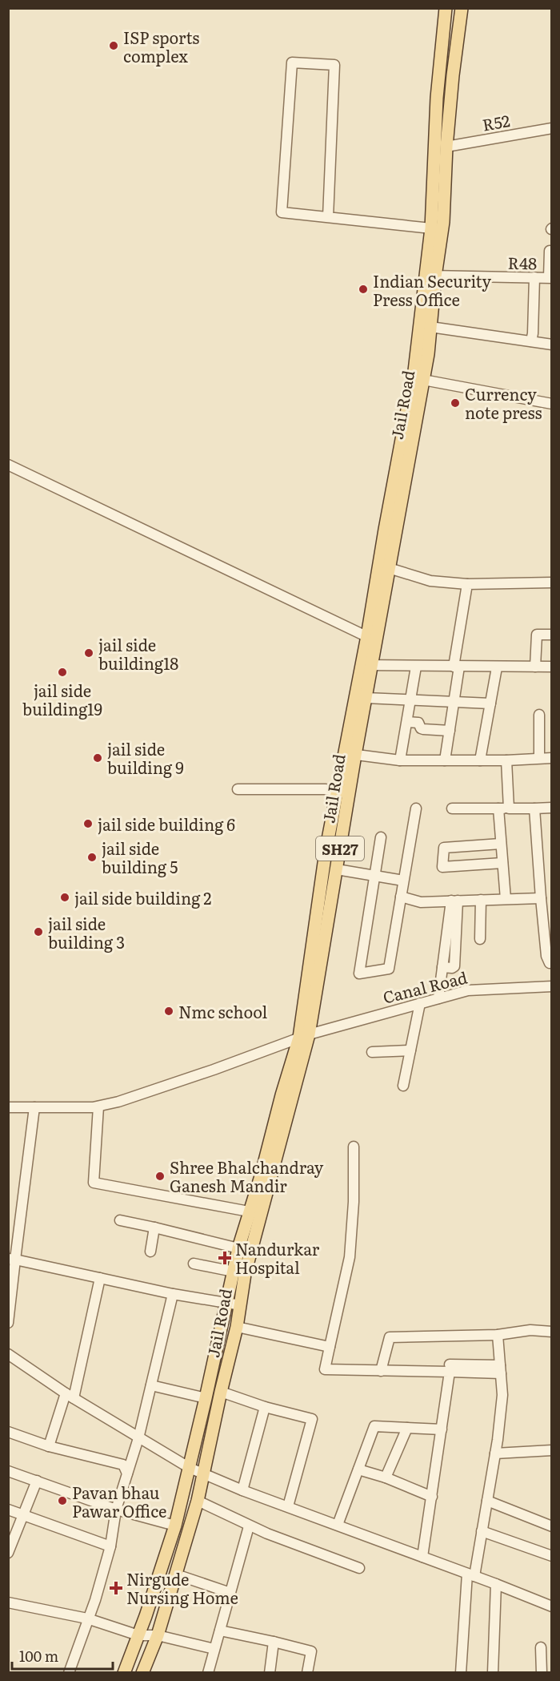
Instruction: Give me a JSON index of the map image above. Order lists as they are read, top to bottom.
{
  "streets": {
    "main road": ["Jail Road", "SH27"],
    "street": ["R52", "R48", "Canal Road"]
  },
  "crossings": [
    ["R52", "Jail Road"],
    ["R48", "Jail Road"],
    ["Jail Road", "Canal Road"]
  ],
  "places": {
    "other": [
      "ISP sports complex",
      "Indian Security Press Office",
      "Currency note press",
      "jail side building18",
      "jail side building19",
      "jail side building 9",
      "jail side building 6",
      "jail side building 5",
      "jail side building 2",
      "jail side building 3",
      "Nmc school",
      "Shree Bhalchandray Ganesh Mandir",
      "Pavan bhau Pawar Office"
    ],
    "health": ["Nandurkar Hospital", "Nirgude Nursing Home"]
  },
  "scale_bar": "100 m"
}
